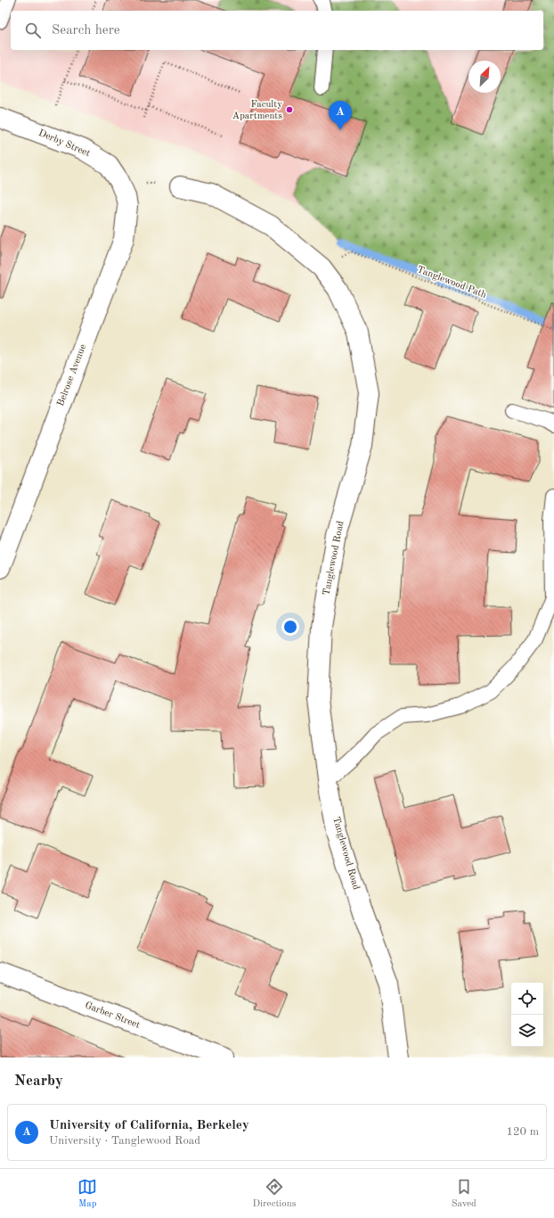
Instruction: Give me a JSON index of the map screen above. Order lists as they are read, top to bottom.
{
  "streets": {
    "street": [
      "Derby Street",
      "Belrose Avenue",
      "Tanglewood Road",
      "Garber Street"
    ],
    "path": ["Tanglewood Path"]
  },
  "crossings": [
    ["Derby Street", "Belrose Avenue"]
  ],
  "places": ["Faculty Apartments"],
  "north": "top right",
  "page": {
    "search": "Search here",
    "pins": "A",
    "heading": "Nearby",
    "list": [
      {
        "mark": "A",
        "name": "University of California, Berkeley",
        "note": "University · Tanglewood Road",
        "value": "120 m"
      }
    ],
    "nav": ["Map", "Directions", "Saved"]
  }
}
